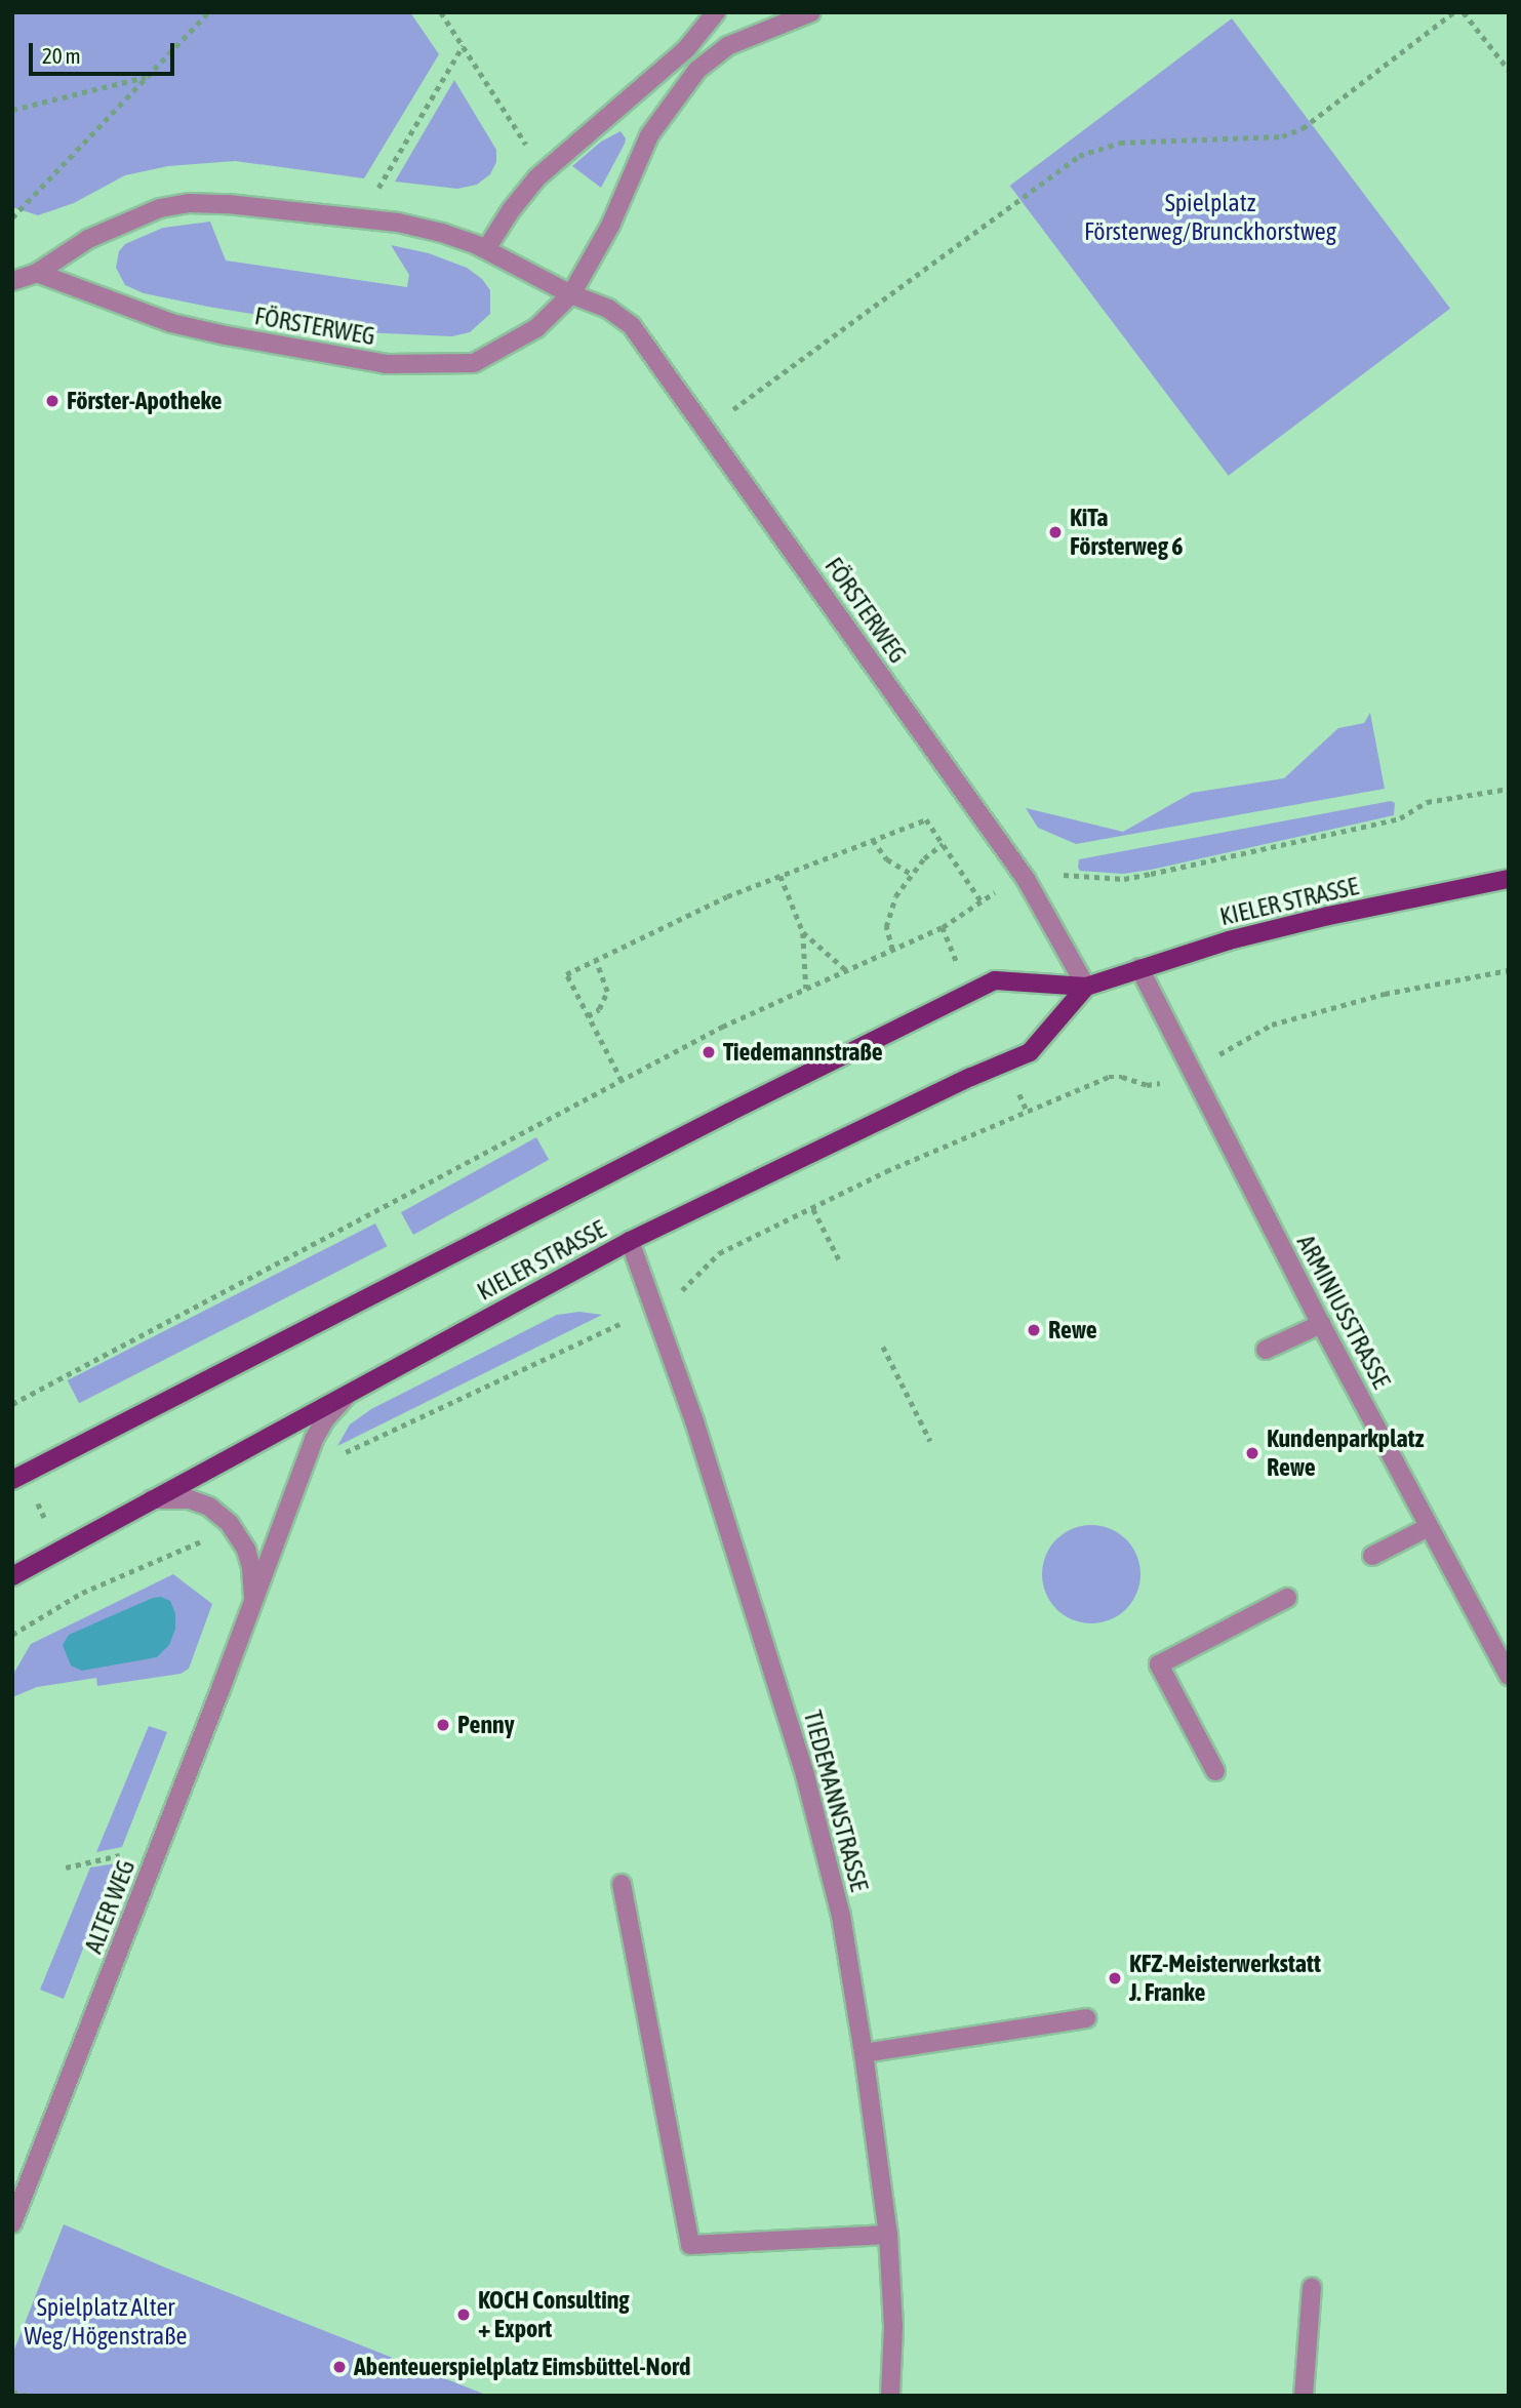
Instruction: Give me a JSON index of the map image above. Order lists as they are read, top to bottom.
{
  "streets": {
    "main road": ["KIELER STRASSE"],
    "street": [
      "FÖRSTERWEG",
      "ARMINIUSSTRASSE",
      "TIEDEMANNSTRASSE",
      "ALTER WEG"
    ]
  },
  "crossings": [
    ["FÖRSTERWEG", "KIELER STRASSE"],
    ["KIELER STRASSE", "ARMINIUSSTRASSE"],
    ["KIELER STRASSE", "TIEDEMANNSTRASSE"],
    ["KIELER STRASSE", "ALTER WEG"]
  ],
  "parks": ["Spielplatz Försterweg/Brunckhorstweg", "Spielplatz Alter Weg/Högenstraße"],
  "places": [
    "Förster-Apotheke",
    "KiTa Försterweg 6",
    "Tiedemannstraße",
    "Rewe",
    "Kundenparkplatz Rewe",
    "Penny",
    "KFZ-Meisterwerkstatt J. Franke",
    "KOCH Consulting + Export",
    "Abenteuerspielplatz Eimsbüttel-Nord"
  ],
  "scale_bar": "20 m"
}
